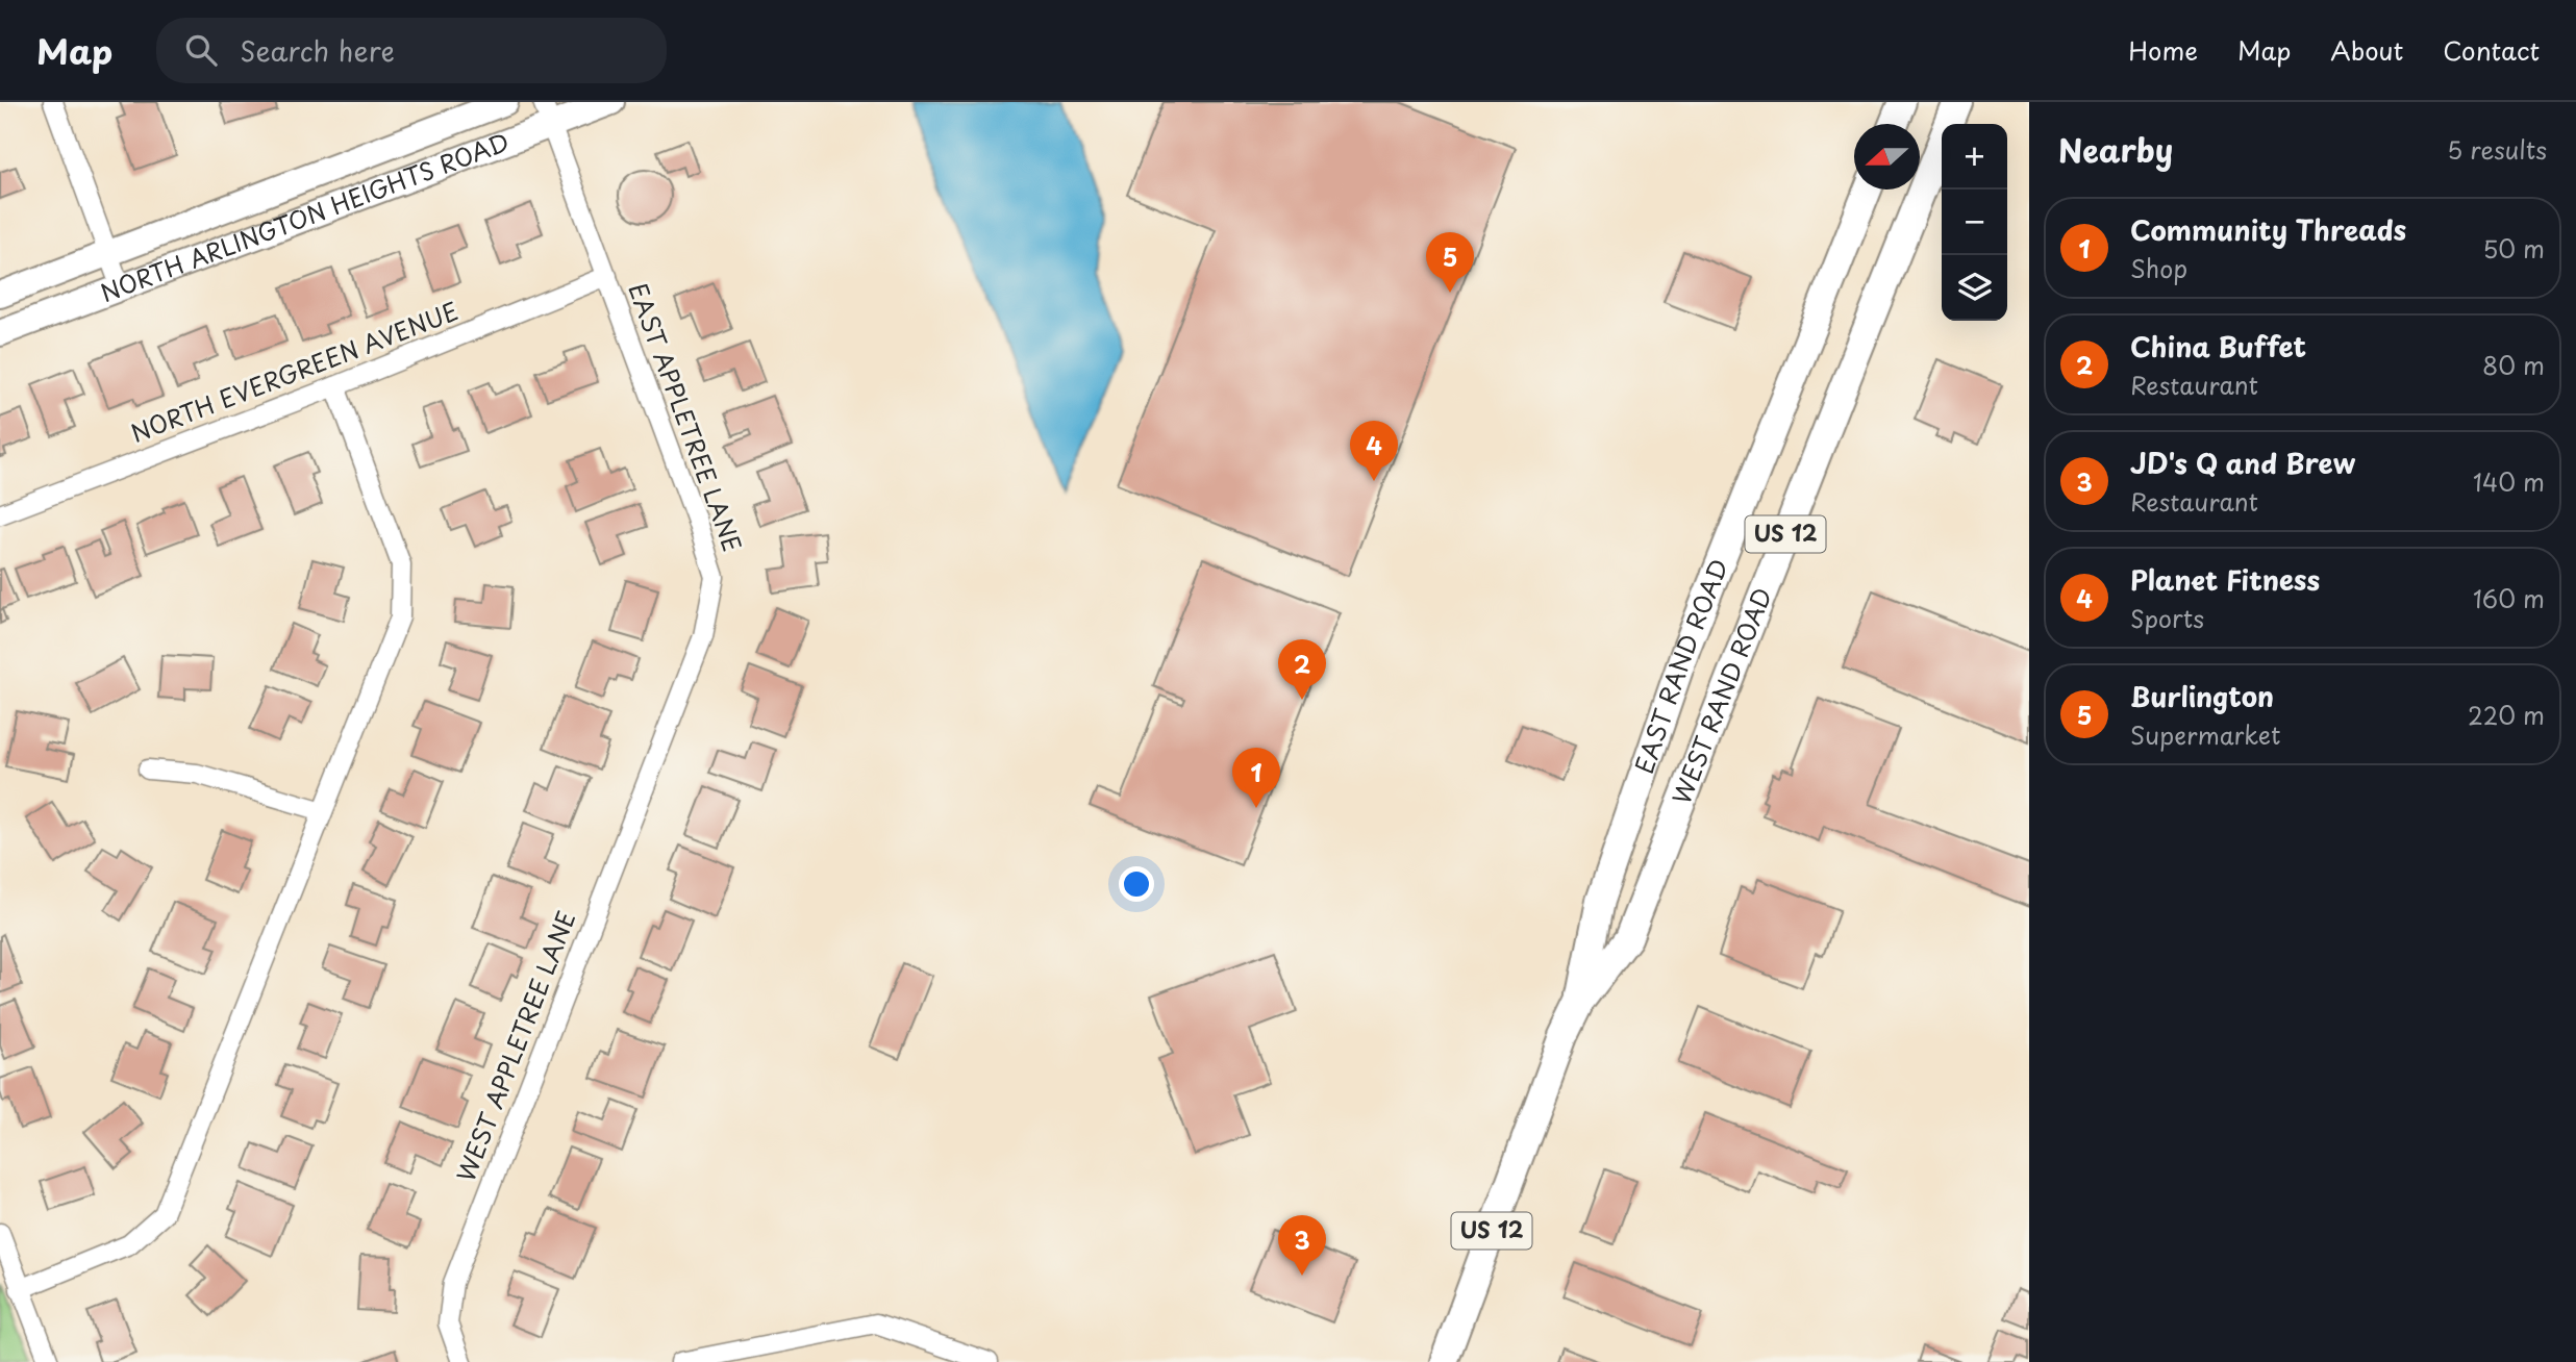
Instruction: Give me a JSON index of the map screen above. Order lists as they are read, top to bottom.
{
  "streets": {
    "main road": [
      "NORTH ARLINGTON HEIGHTS ROAD",
      "US 12",
      "EAST RAND ROAD",
      "WEST RAND ROAD"
    ],
    "street": ["NORTH EVERGREEN AVENUE", "EAST APPLETREE LANE", "WEST APPLETREE LANE"]
  },
  "crossings": [
    ["NORTH ARLINGTON HEIGHTS ROAD", "EAST APPLETREE LANE"],
    ["NORTH EVERGREEN AVENUE", "EAST APPLETREE LANE"],
    ["EAST APPLETREE LANE", "WEST APPLETREE LANE"],
    ["US 12", "EAST RAND ROAD"],
    ["US 12", "WEST RAND ROAD"],
    ["EAST RAND ROAD", "WEST RAND ROAD"]
  ],
  "north": "left",
  "page": {
    "header": "Map",
    "search": "Search here",
    "nav": [
      "Home",
      "Map",
      "About",
      "Contact"
    ],
    "heading": ["Nearby", "5 results"],
    "map_buttons": ["+", "−"],
    "list": [
      {
        "mark": "1",
        "name": "Community Threads",
        "note": "Shop",
        "value": "50 m"
      },
      {
        "mark": "2",
        "name": "China Buffet",
        "note": "Restaurant",
        "value": "80 m"
      },
      {
        "mark": "3",
        "name": "JD's Q and Brew",
        "note": "Restaurant",
        "value": "140 m"
      },
      {
        "mark": "4",
        "name": "Planet Fitness",
        "note": "Sports",
        "value": "160 m"
      },
      {
        "mark": "5",
        "name": "Burlington",
        "note": "Supermarket",
        "value": "220 m"
      }
    ],
    "pins": [
      "5",
      "4",
      "2",
      "1",
      "3"
    ]
  }
}
